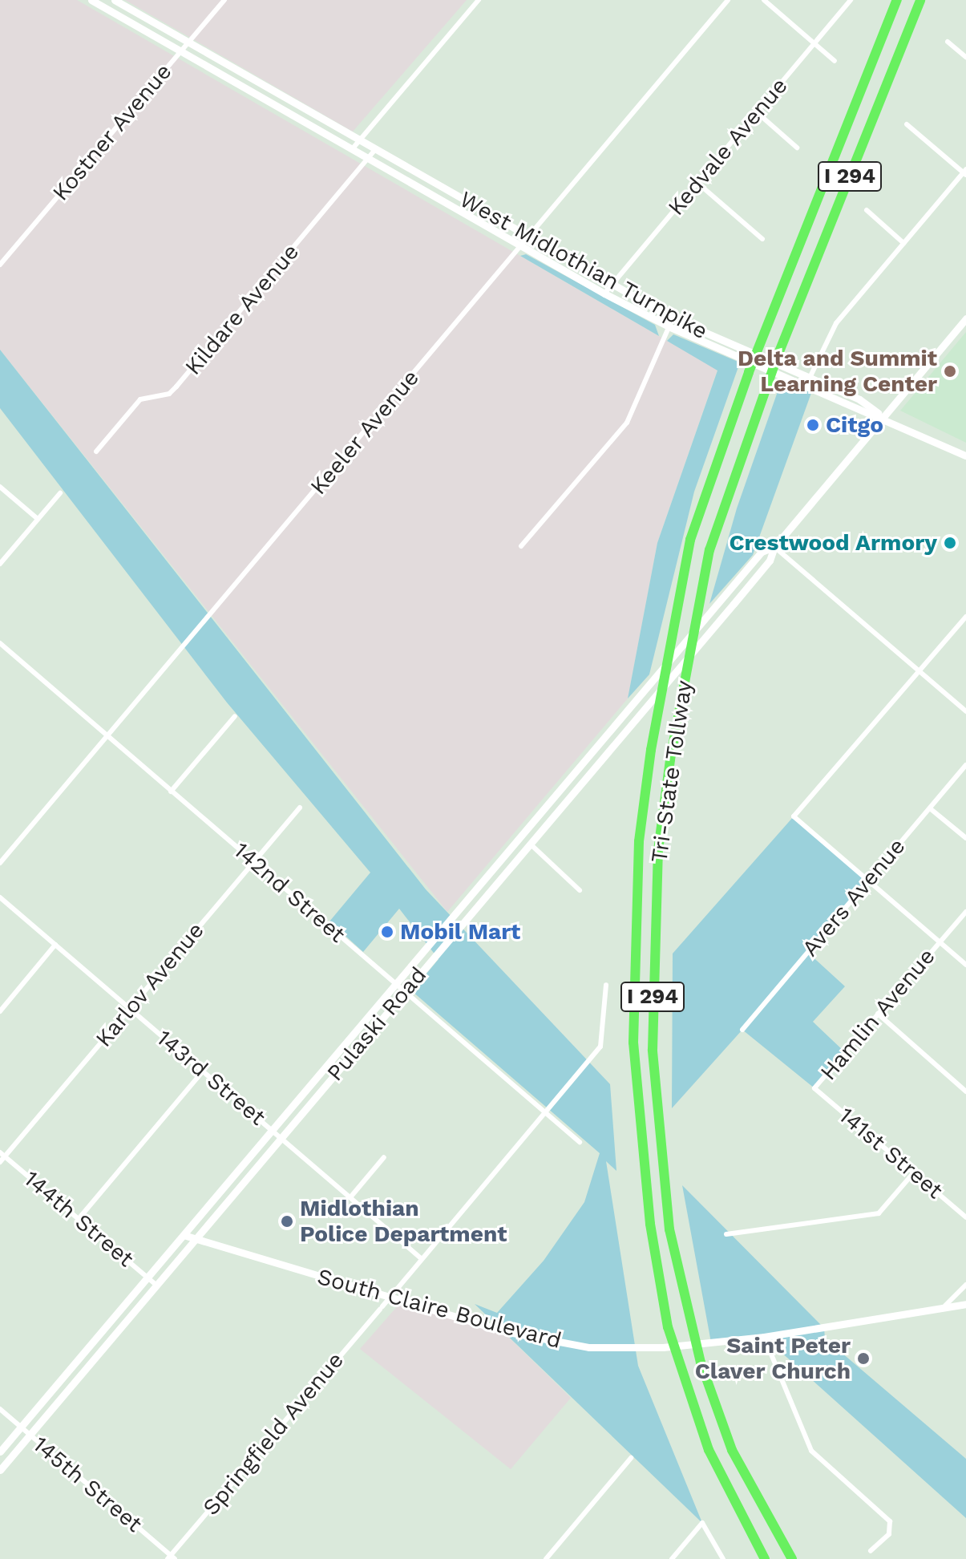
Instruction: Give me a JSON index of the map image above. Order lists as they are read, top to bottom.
{
  "streets": {
    "highway": ["I 294", "Tri-State Tollway"],
    "main road": ["West Midlothian Turnpike", "Pulaski Road", "South Claire Boulevard"],
    "street": [
      "Kostner Avenue",
      "Kedvale Avenue",
      "Kildare Avenue",
      "Keeler Avenue",
      "142nd Street",
      "Avers Avenue",
      "Karlov Avenue",
      "Hamlin Avenue",
      "143rd Street",
      "141st Street",
      "144th Street",
      "Springfield Avenue",
      "145th Street"
    ]
  },
  "crossings": [
    ["Kostner Avenue", "West Midlothian Turnpike"],
    ["Kedvale Avenue", "West Midlothian Turnpike"],
    ["West Midlothian Turnpike", "Kildare Avenue"],
    ["West Midlothian Turnpike", "Keeler Avenue"],
    ["West Midlothian Turnpike", "Pulaski Road"],
    ["Keeler Avenue", "142nd Street"],
    ["142nd Street", "Karlov Avenue"],
    ["142nd Street", "Pulaski Road"],
    ["142nd Street", "Springfield Avenue"],
    ["Karlov Avenue", "143rd Street"],
    ["Karlov Avenue", "144th Street"],
    ["Hamlin Avenue", "141st Street"],
    ["Pulaski Road", "143rd Street"],
    ["Pulaski Road", "144th Street"],
    ["Pulaski Road", "South Claire Boulevard"],
    ["Pulaski Road", "145th Street"],
    ["143rd Street", "Springfield Avenue"],
    ["South Claire Boulevard", "Springfield Avenue"],
    ["Springfield Avenue", "145th Street"]
  ],
  "places": [
    "Delta and Summit Learning Center",
    "Citgo",
    "Crestwood Armory",
    "Mobil Mart",
    "Midlothian Police Department",
    "Saint Peter Claver Church"
  ]
}
